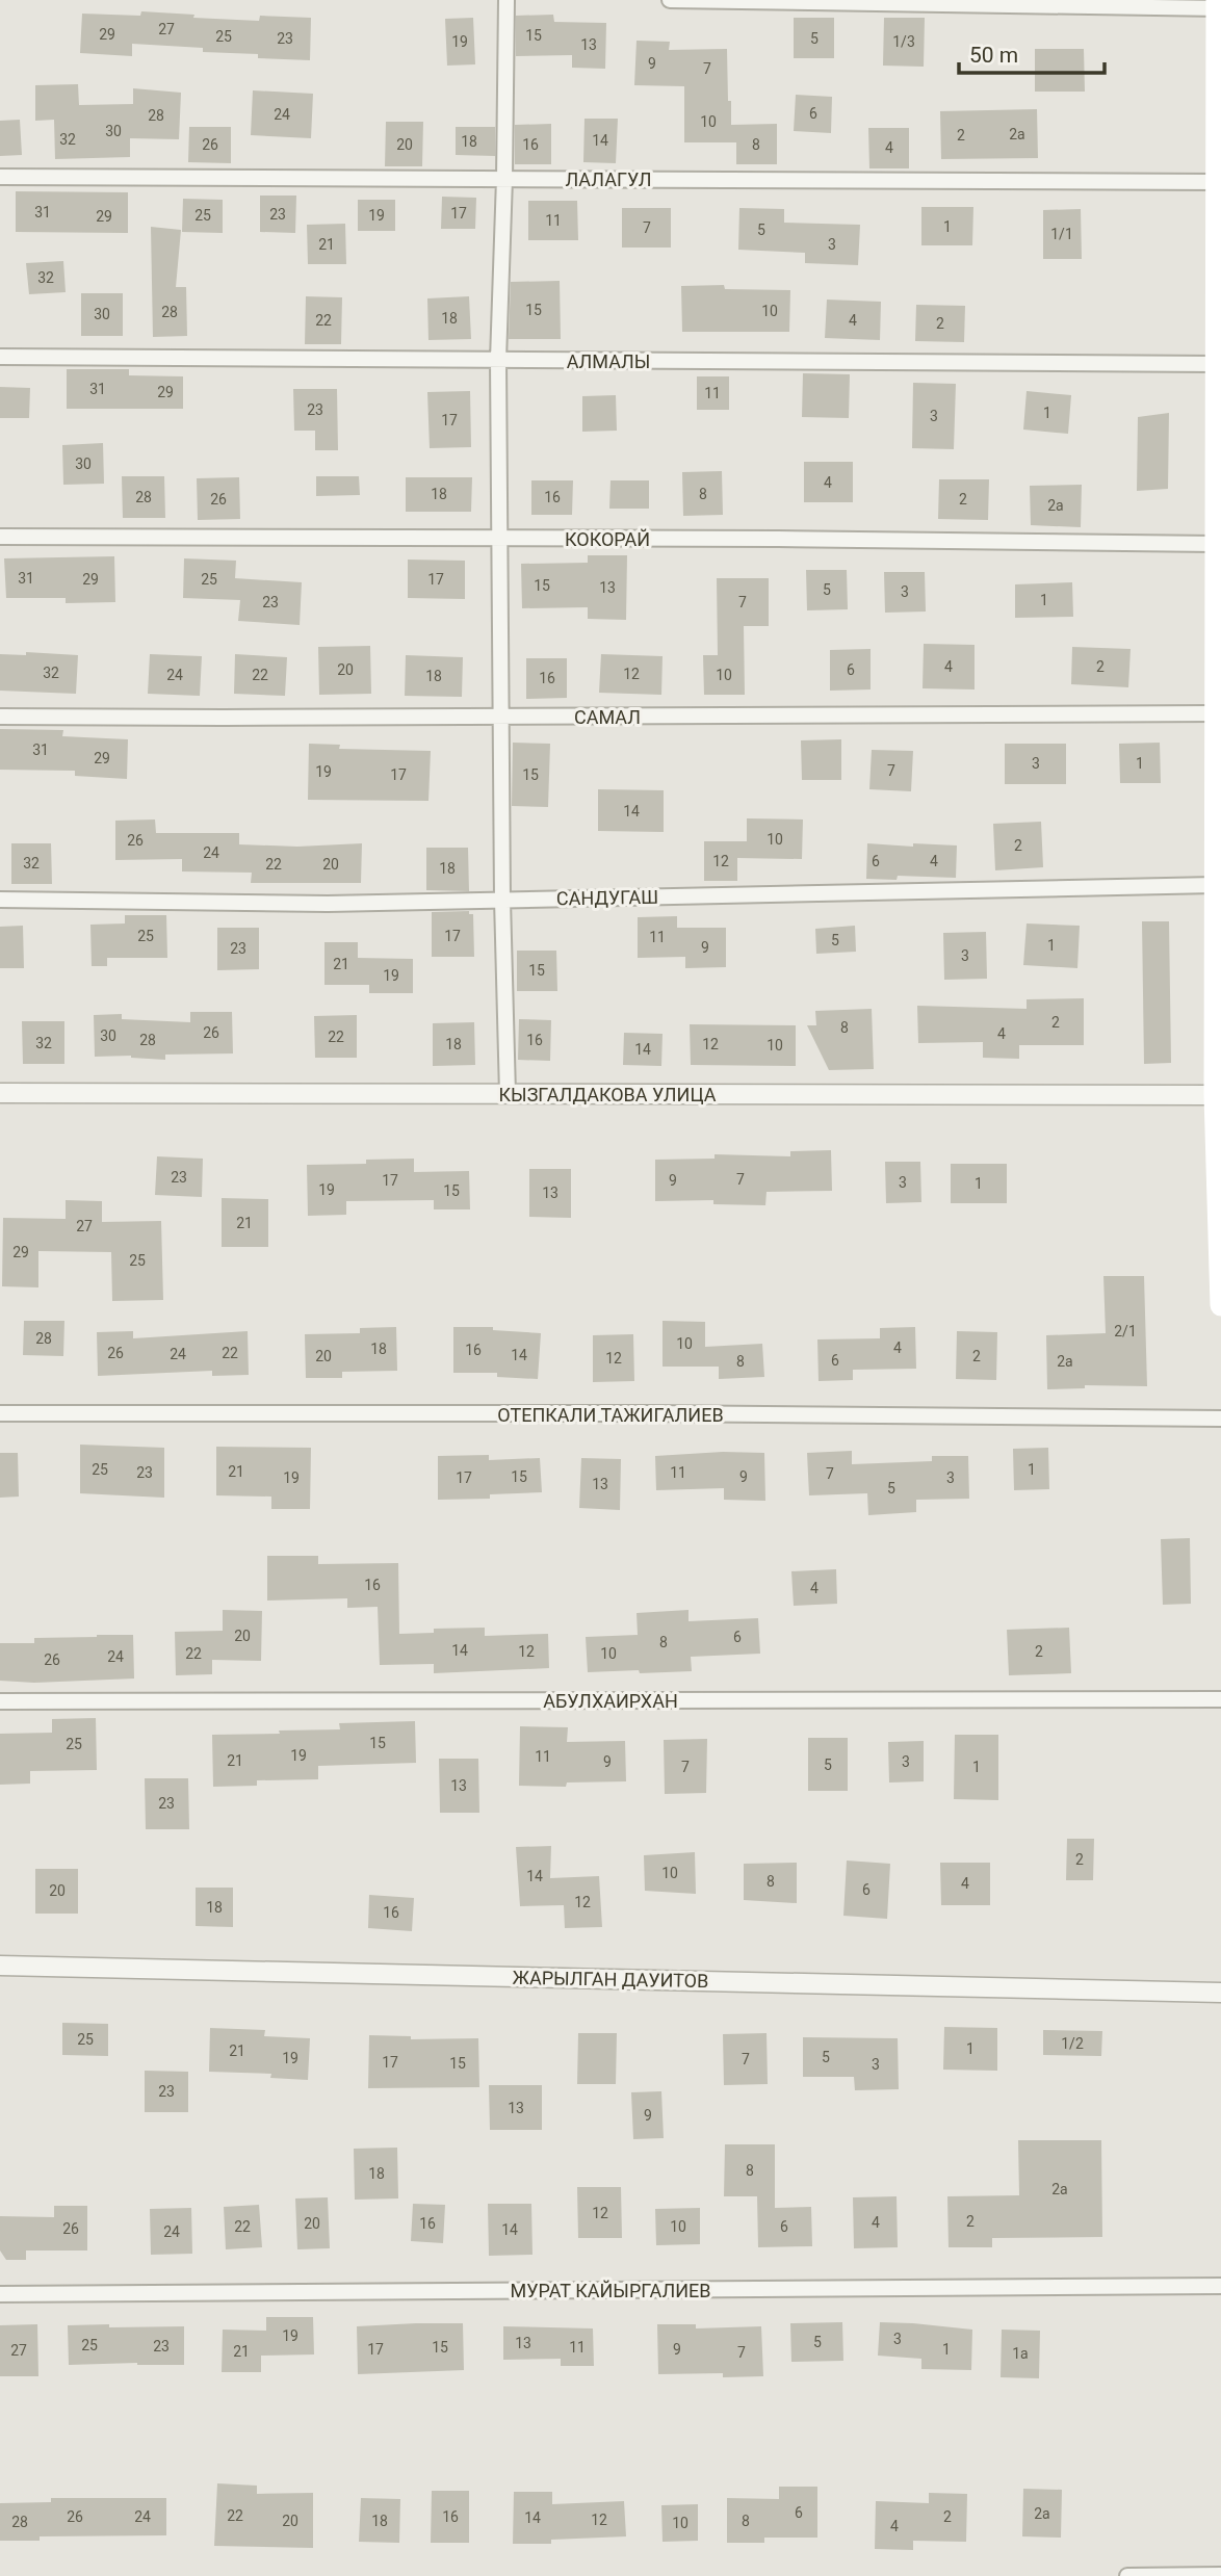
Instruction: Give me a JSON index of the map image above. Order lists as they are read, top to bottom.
{
  "streets": {
    "street": [
      "ЛАЛАГУЛ",
      "АЛМАЛЫ",
      "КОКОРАЙ",
      "САМАЛ",
      "САНДУГАШ",
      "КЫЗГАЛДАКОВА УЛИЦА",
      "ОТЕПКАЛИ ТАЖИГАЛИЕВ",
      "АБУЛХАИРХАН",
      "ЖАРЫЛГАН ДАУИТОВ",
      "МУРАТ КАЙЫРГАЛИЕВ"
    ]
  },
  "house_numbers": [
    "27",
    "29",
    "15",
    "25",
    "23",
    "5",
    "19",
    "1/3",
    "13",
    "9",
    "7",
    "6",
    "24",
    "28",
    "10",
    "30",
    "2а",
    "2",
    "32",
    "14",
    "18",
    "26",
    "20",
    "16",
    "8",
    "4",
    "31",
    "17",
    "23",
    "25",
    "19",
    "29",
    "11",
    "1",
    "7",
    "5",
    "1/1",
    "21",
    "3",
    "32",
    "15",
    "10",
    "28",
    "30",
    "18",
    "22",
    "4",
    "2",
    "31",
    "29",
    "11",
    "23",
    "1",
    "3",
    "17",
    "30",
    "4",
    "18",
    "8",
    "28",
    "16",
    "26",
    "2",
    "2а",
    "31",
    "29",
    "25",
    "17",
    "15",
    "13",
    "5",
    "3",
    "1",
    "23",
    "7",
    "4",
    "2",
    "20",
    "6",
    "32",
    "12",
    "24",
    "22",
    "10",
    "18",
    "16",
    "31",
    "29",
    "3",
    "1",
    "7",
    "19",
    "17",
    "15",
    "14",
    "10",
    "26",
    "2",
    "24",
    "12",
    "6",
    "4",
    "32",
    "22",
    "20",
    "18",
    "25",
    "17",
    "11",
    "5",
    "1",
    "9",
    "23",
    "3",
    "21",
    "15",
    "19",
    "2",
    "8",
    "26",
    "4",
    "30",
    "22",
    "28",
    "16",
    "32",
    "18",
    "12",
    "10",
    "14",
    "23",
    "7",
    "17",
    "9",
    "3",
    "1",
    "19",
    "15",
    "13",
    "21",
    "27",
    "29",
    "25",
    "2/1",
    "28",
    "10",
    "4",
    "18",
    "16",
    "26",
    "22",
    "24",
    "14",
    "20",
    "2",
    "12",
    "6",
    "8",
    "2а",
    "25",
    "1",
    "21",
    "23",
    "11",
    "7",
    "15",
    "9",
    "19",
    "17",
    "3",
    "13",
    "5",
    "16",
    "4",
    "20",
    "6",
    "8",
    "14",
    "12",
    "2",
    "22",
    "10",
    "24",
    "26",
    "15",
    "25",
    "19",
    "11",
    "21",
    "9",
    "3",
    "5",
    "7",
    "1",
    "13",
    "23",
    "2",
    "10",
    "14",
    "8",
    "4",
    "6",
    "20",
    "12",
    "18",
    "16",
    "25",
    "1/2",
    "1",
    "21",
    "5",
    "19",
    "7",
    "17",
    "15",
    "3",
    "23",
    "13",
    "9",
    "8",
    "18",
    "2а",
    "12",
    "2",
    "4",
    "20",
    "16",
    "22",
    "10",
    "6",
    "26",
    "14",
    "24",
    "19",
    "3",
    "5",
    "13",
    "25",
    "23",
    "15",
    "11",
    "17",
    "9",
    "1",
    "27",
    "21",
    "7",
    "1а",
    "6",
    "2а",
    "22",
    "26",
    "24",
    "16",
    "2",
    "14",
    "12",
    "20",
    "18",
    "8",
    "28",
    "10",
    "4"
  ],
  "scale_bar": "50 m"
}
